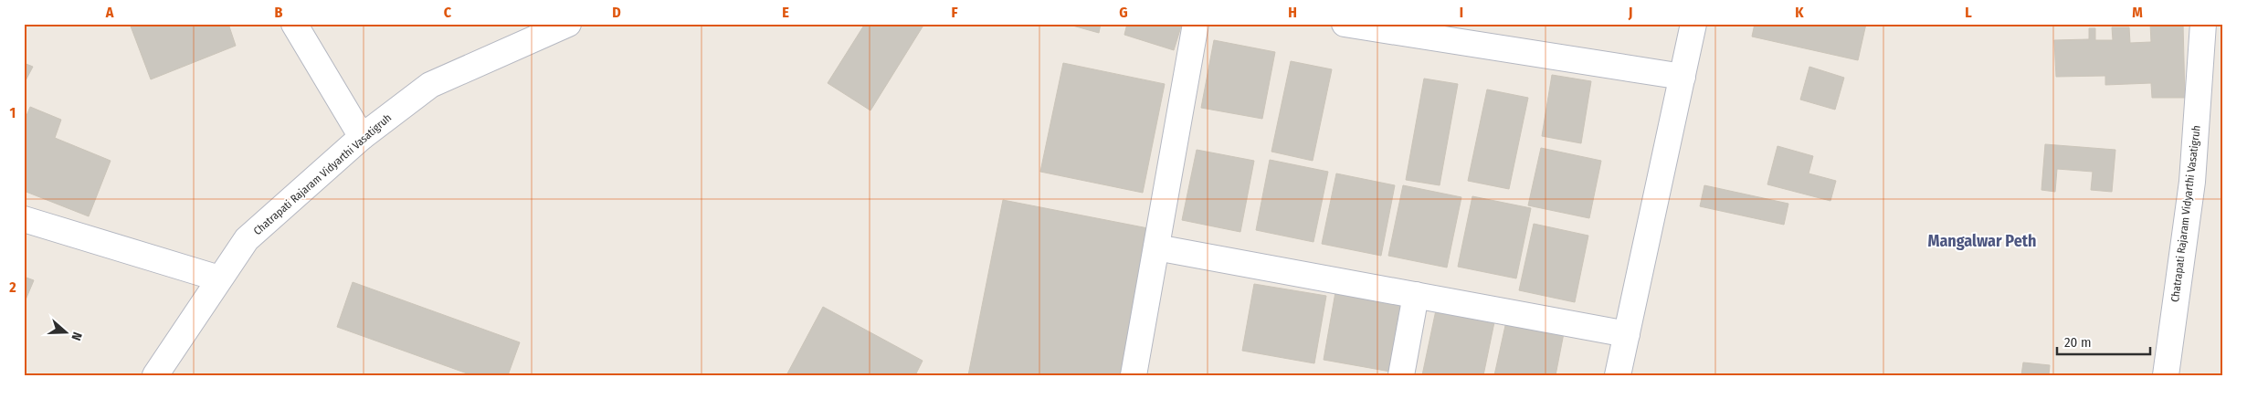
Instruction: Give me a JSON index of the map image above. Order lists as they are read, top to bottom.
{
  "streets": {
    "street": ["Chatrapati Rajaram Vidyarthi Vasatigruh"]
  },
  "districts": ["Mangalwar Peth"],
  "scale_bar": "20 m",
  "north": "right",
  "grid": {
    "columns": [
      "A",
      "B",
      "C",
      "D",
      "E",
      "F",
      "G",
      "H",
      "I",
      "J",
      "K",
      "L",
      "M"
    ],
    "rows": ["1", "2"]
  }
}
